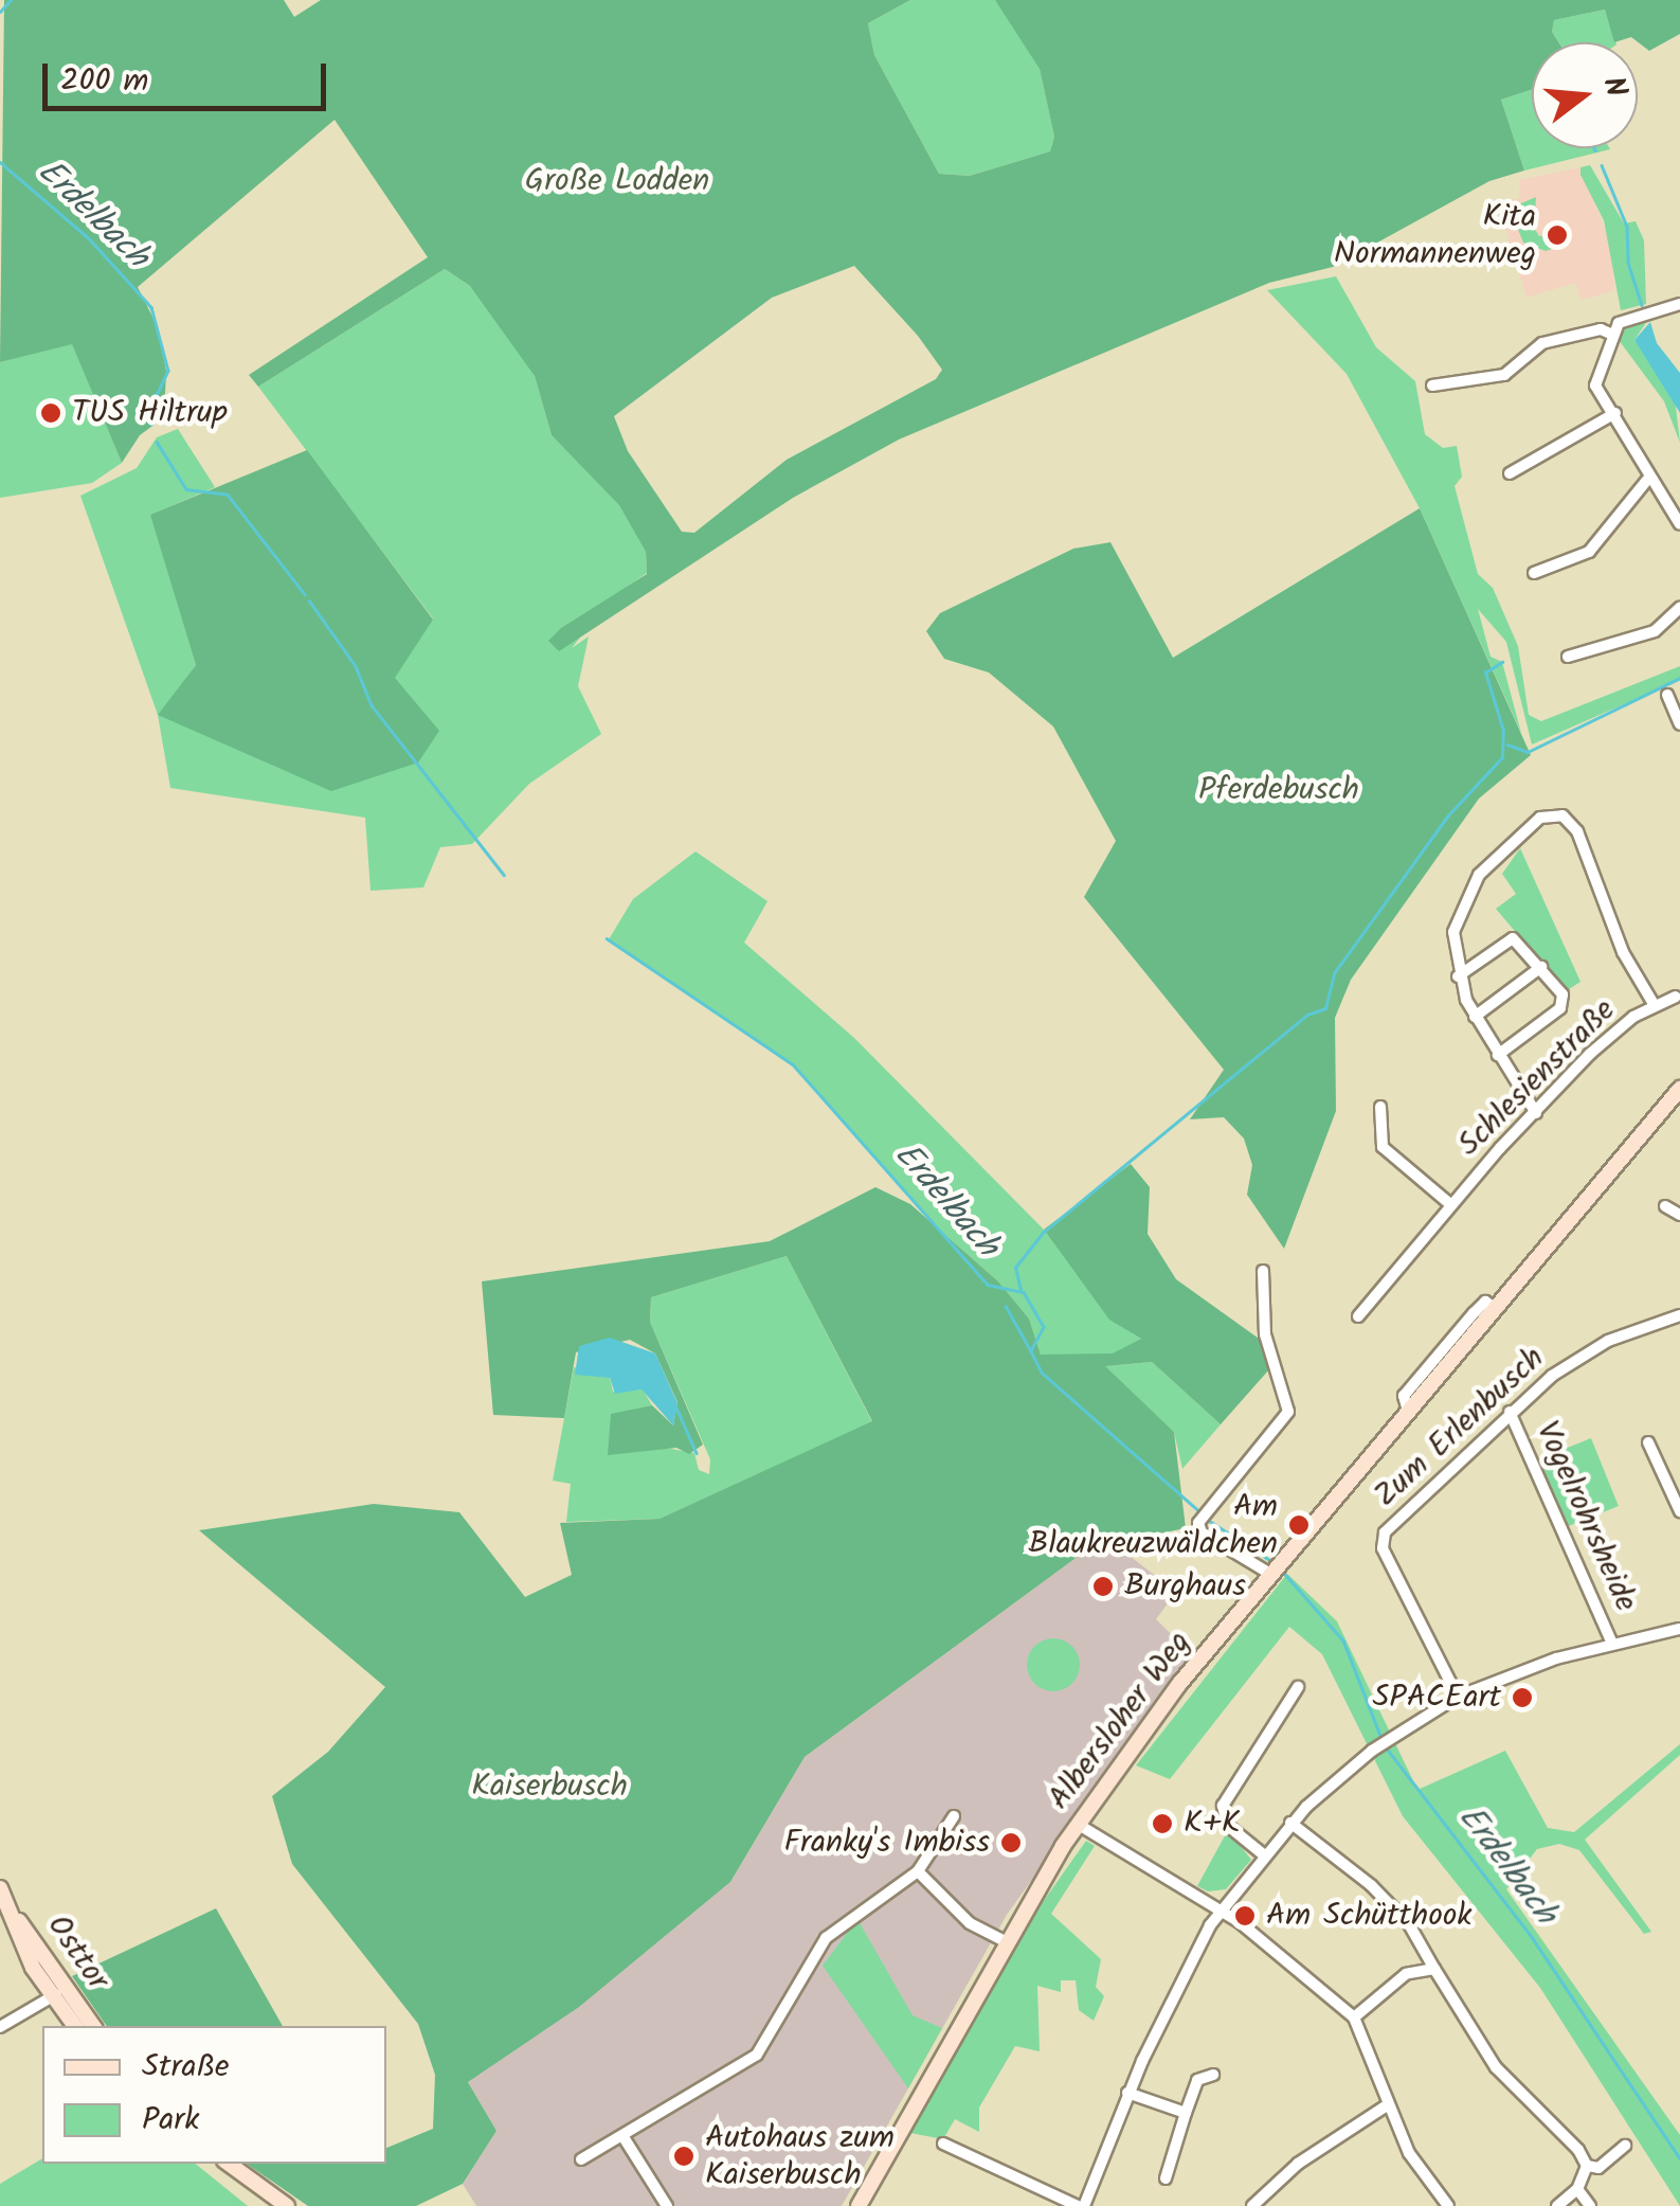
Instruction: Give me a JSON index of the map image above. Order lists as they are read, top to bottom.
{
  "streets": {
    "main road": ["Albersloher Weg", "Osttor"],
    "street": ["Schlesienstraße", "Zum Erlenbusch", "Vogelrohrsheide"]
  },
  "crossings": [
    ["Zum Erlenbusch", "Vogelrohrsheide"]
  ],
  "water": ["Erdelbach"],
  "parks": ["Große Lodden", "Pferdebusch", "Kaiserbusch"],
  "places": [
    "Kita Normannenweg",
    "TUS Hiltrup",
    "Am Blaukreuzwäldchen",
    "Burghaus",
    "SPACEart",
    "K+K",
    "Franky's Imbiss",
    "Am Schütthook",
    "Autohaus zum Kaiserbusch"
  ],
  "legend": ["Straße", "Park"],
  "scale_bar": "200 m",
  "north": "right"
}
